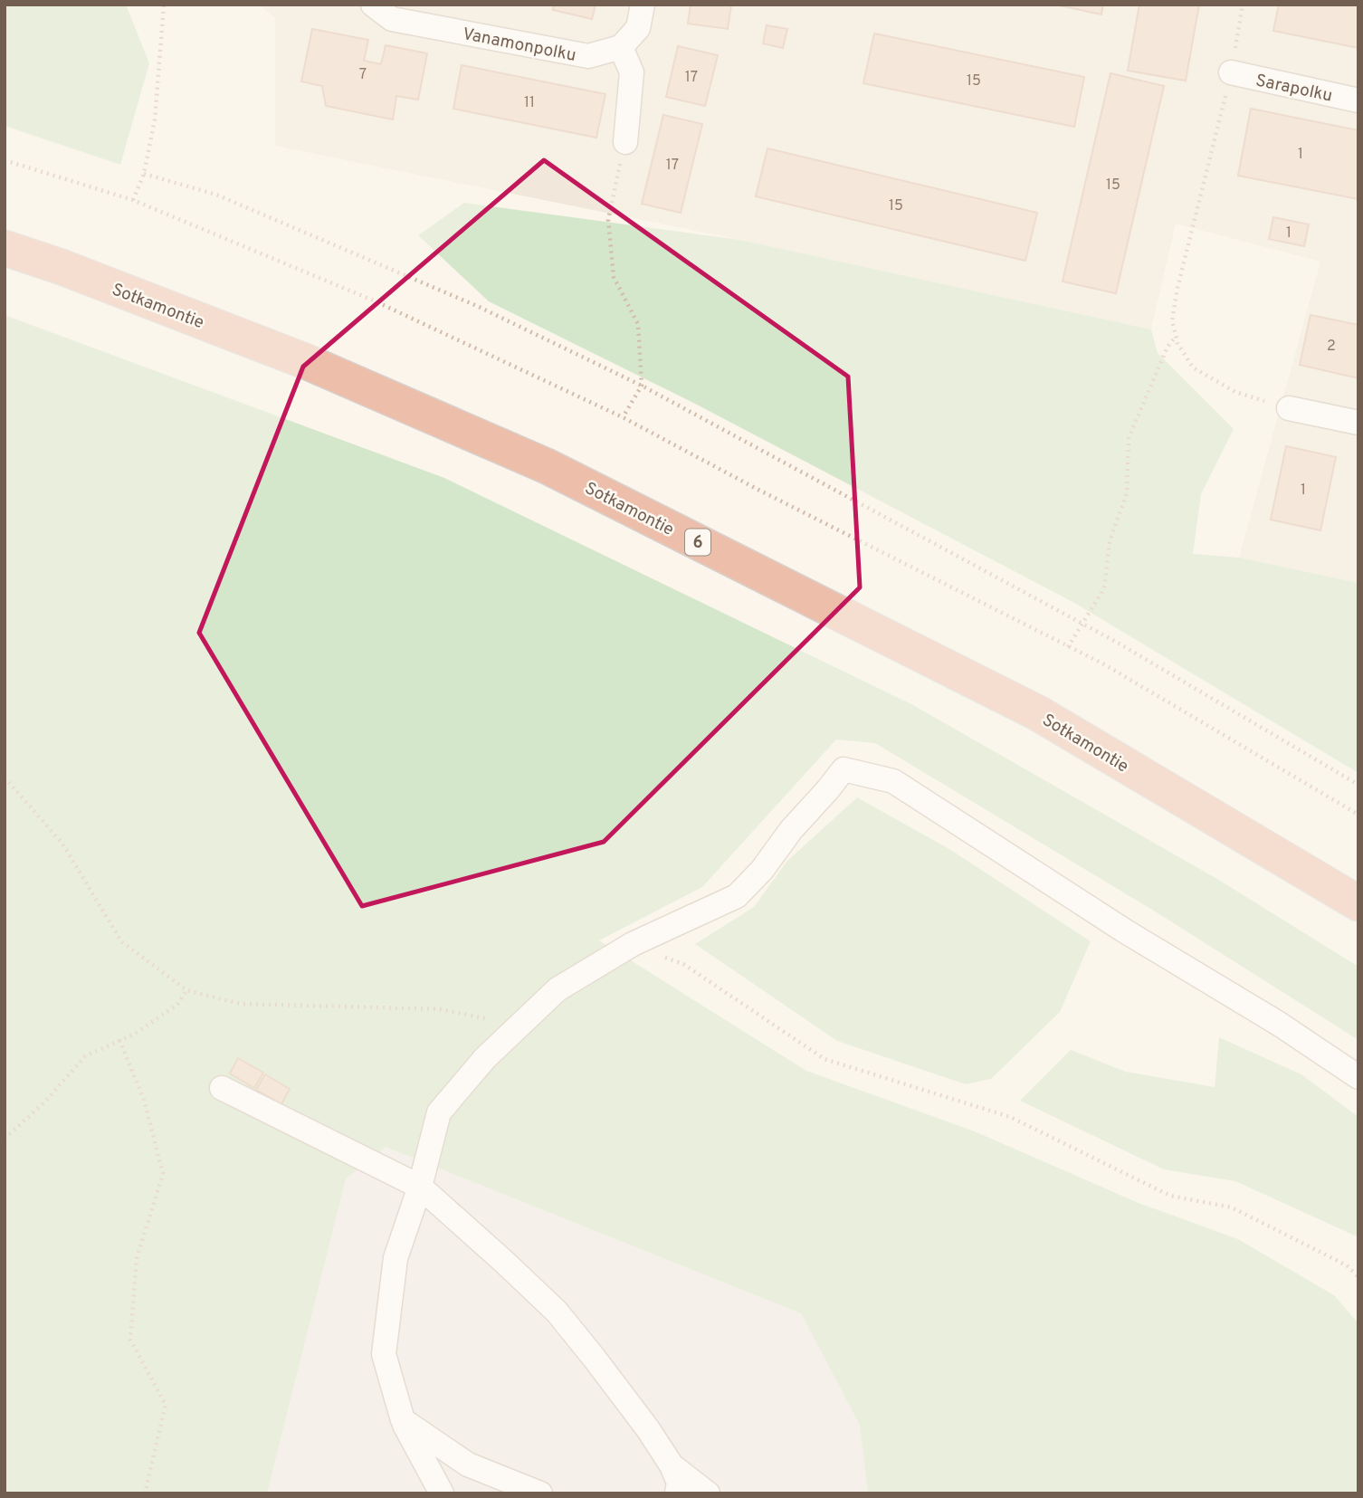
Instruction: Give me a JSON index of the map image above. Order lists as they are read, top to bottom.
{
  "streets": {
    "highway": ["Sotkamontie", "6"],
    "street": ["Vanamonpolku", "Sarapolku"]
  },
  "house_numbers": [
    "7",
    "17",
    "15",
    "11",
    "1",
    "17",
    "15",
    "15",
    "1",
    "2",
    "1"
  ]
}
